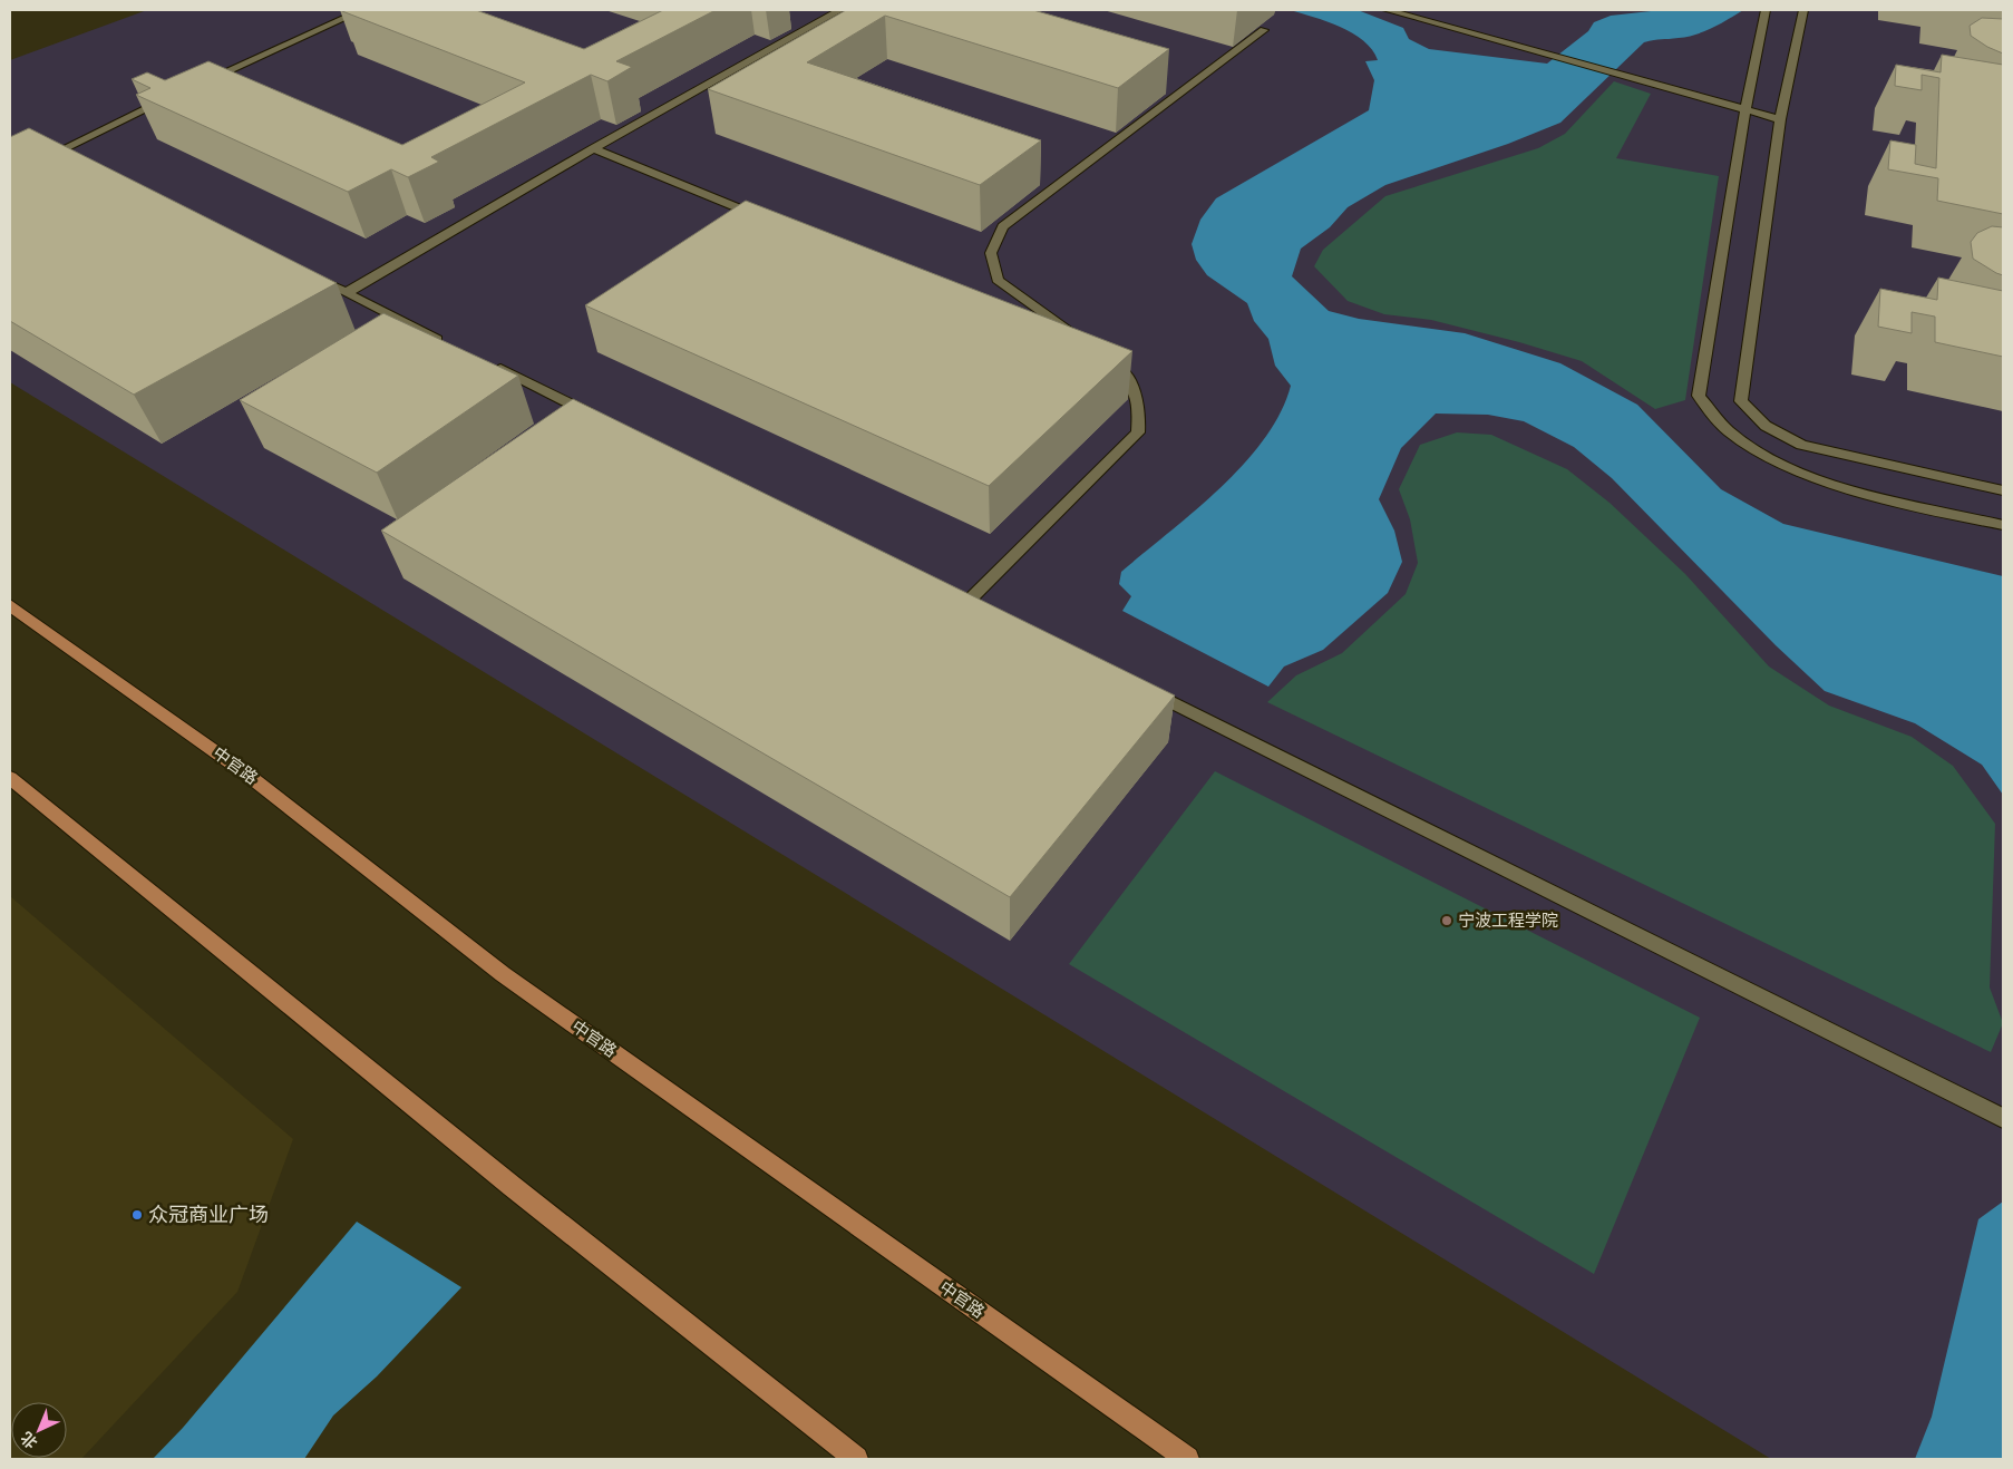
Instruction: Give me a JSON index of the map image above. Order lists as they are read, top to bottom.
{
  "streets": {
    "main road": ["中官路"]
  },
  "places": ["宁波工程学院", "众冠商业广场"],
  "north": "bottom left"
}
